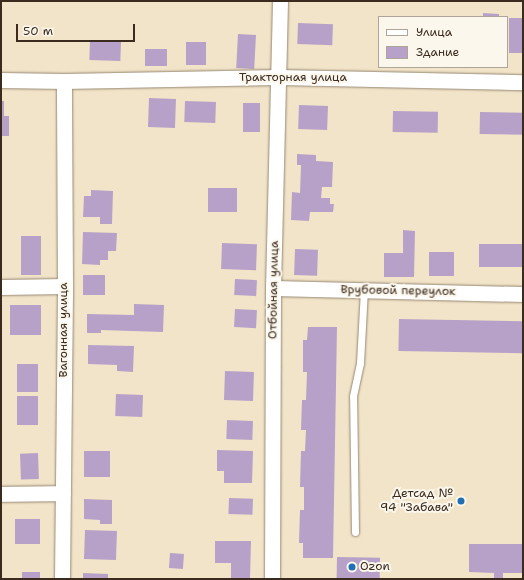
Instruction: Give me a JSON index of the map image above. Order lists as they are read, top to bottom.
{
  "streets": {
    "street": [
      "Тракторная улица",
      "Отбойная улица",
      "Врубовой переулок",
      "Вагонная улица"
    ]
  },
  "crossings": [
    ["Тракторная улица", "Отбойная улица"],
    ["Тракторная улица", "Вагонная улица"],
    ["Отбойная улица", "Врубовой переулок"]
  ],
  "places": ["Детсад № 94 \"Забава\"", "Ozon"],
  "legend": ["Улица", "Здание"],
  "scale_bar": "50 m"
}
